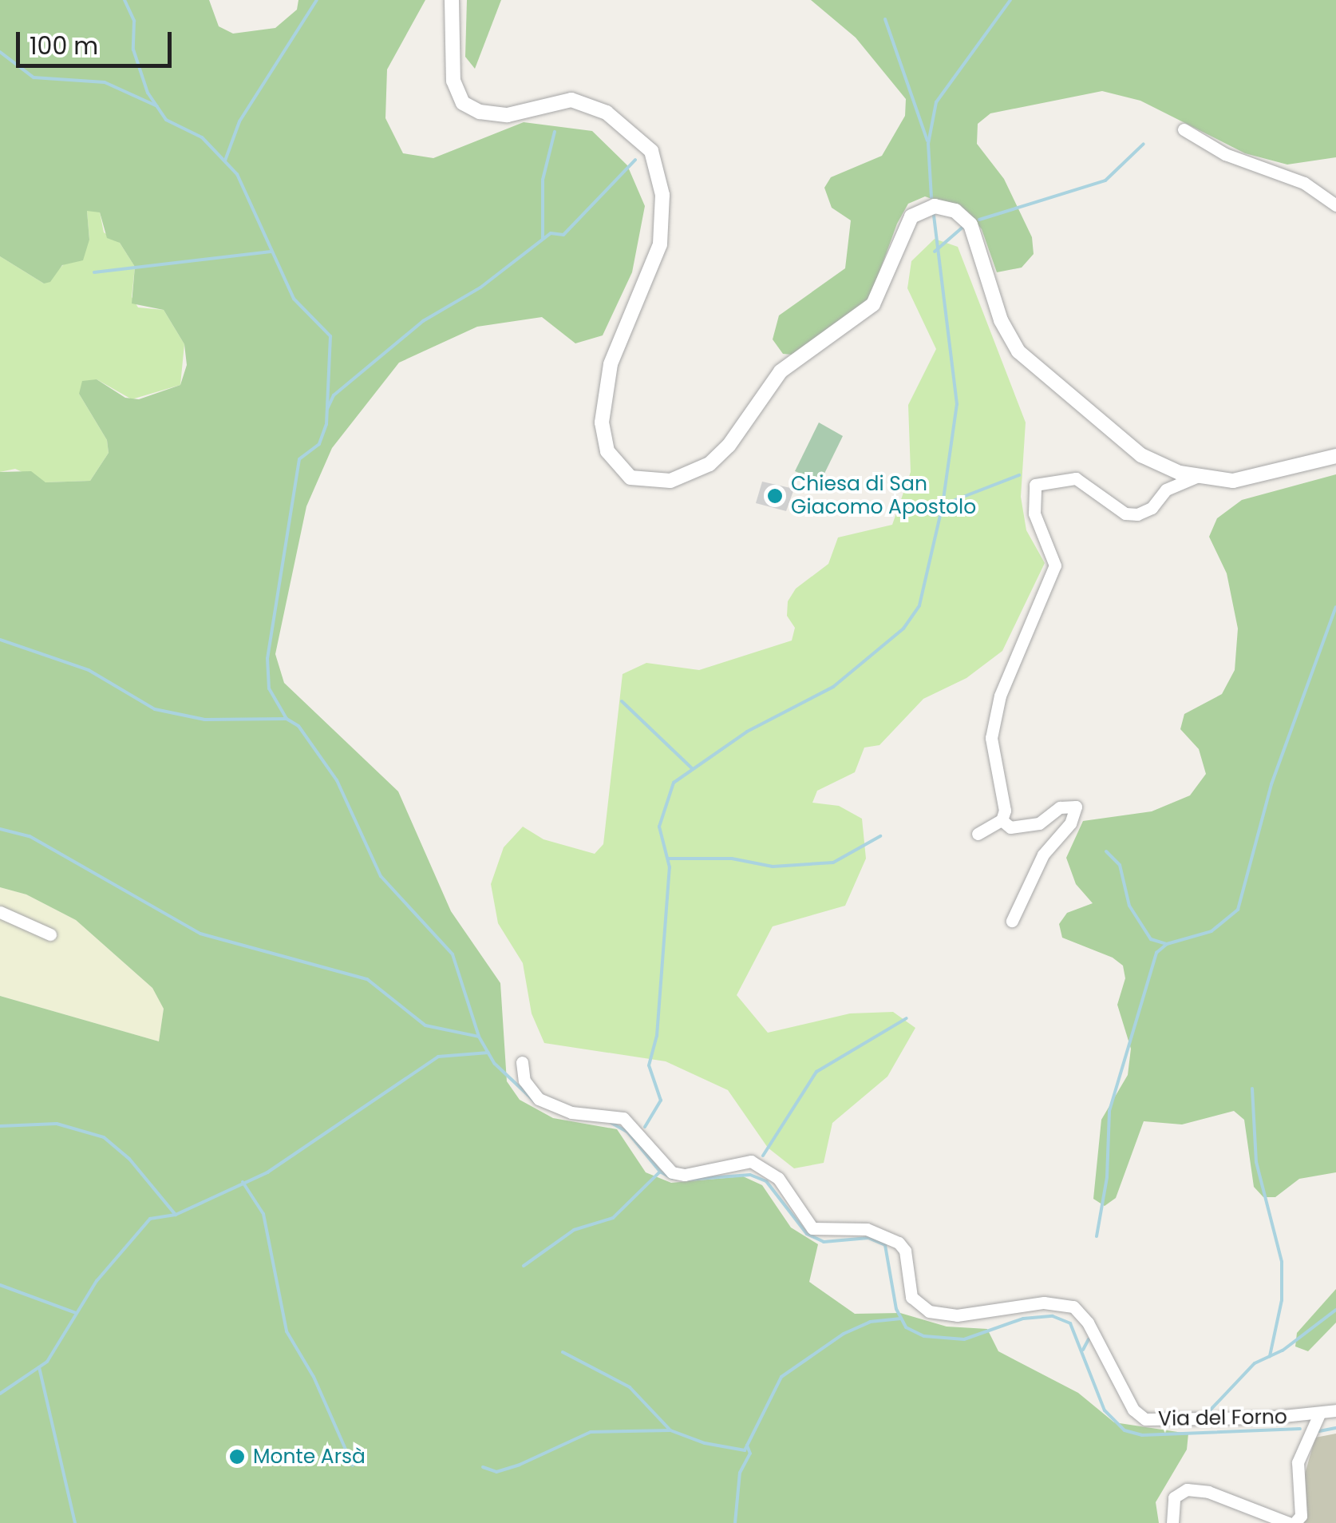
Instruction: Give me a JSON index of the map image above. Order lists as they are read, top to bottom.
{
  "streets": {
    "street": ["Via del Forno"]
  },
  "places": ["Chiesa di San Giacomo Apostolo", "Monte Arsà"],
  "scale_bar": "100 m"
}
